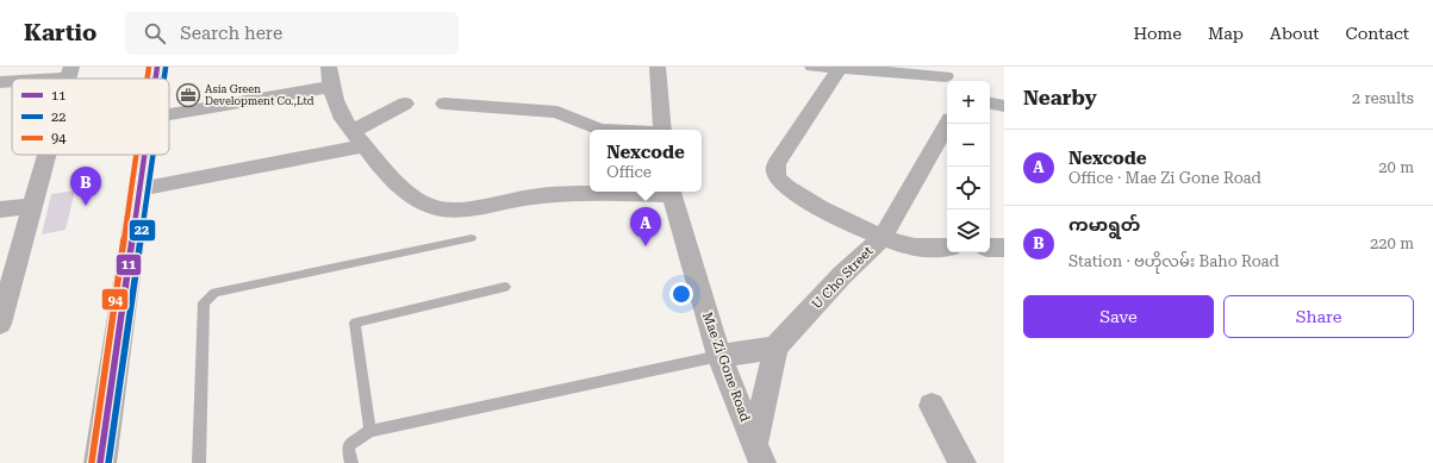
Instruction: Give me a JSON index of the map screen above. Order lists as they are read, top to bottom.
{
  "streets": {
    "street": ["U Cho Street", "Mae Zi Gone Road"]
  },
  "places": {
    "office": ["Asia Green Development Co.,Ltd"]
  },
  "lines": ["transit line 11", "transit line 94", "transit line 22"],
  "legend": ["11", "22", "94"],
  "page": {
    "header": "Kartio",
    "search": "Search here",
    "nav": [
      "Home",
      "Map",
      "About",
      "Contact"
    ],
    "heading": ["Nearby", "2 results"],
    "map_buttons": ["+", "−"],
    "list": [
      {
        "mark": "A",
        "name": "Nexcode",
        "note": "Office · Mae Zi Gone Road",
        "value": "20 m"
      },
      {
        "mark": "B",
        "name": "ကမာရွတ်",
        "note": "Station · ဗဟိုလမ်း Baho Road",
        "value": "220 m"
      }
    ],
    "popup": ["Nexcode", "Office"],
    "pins": ["B", "A"],
    "buttons": ["Save", "Share"]
  }
}
